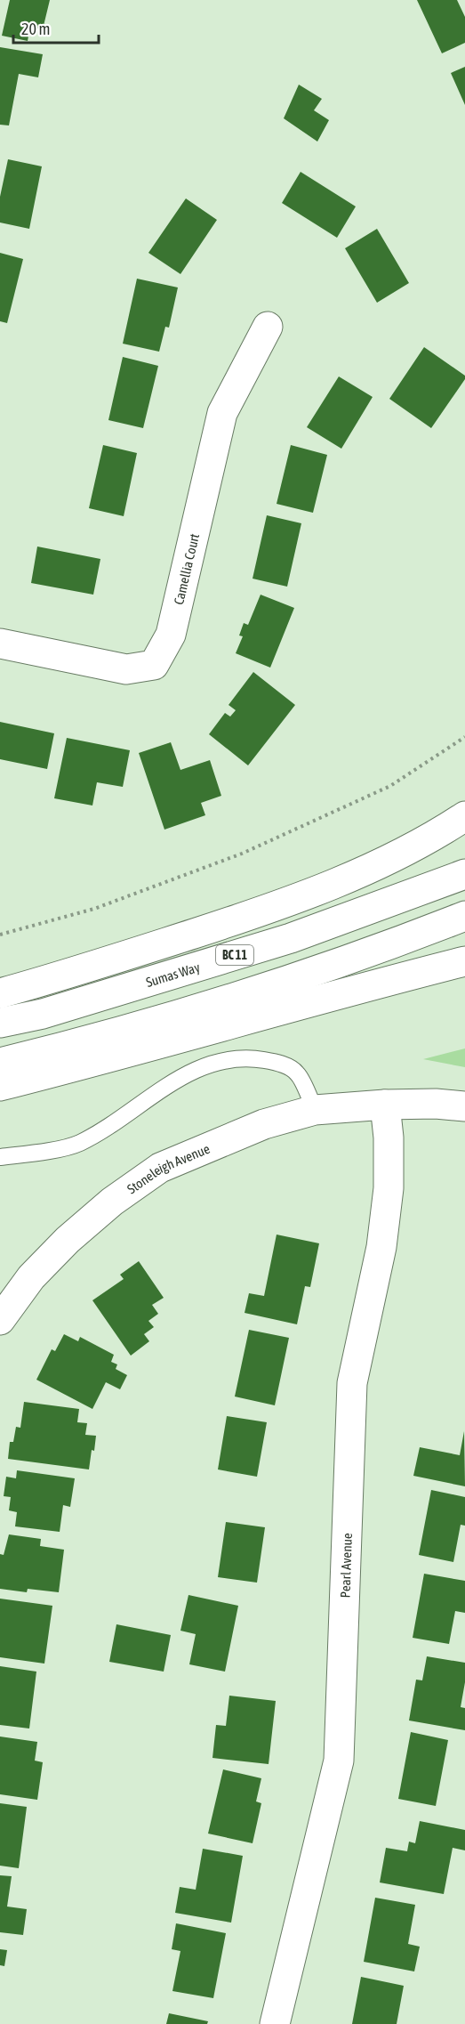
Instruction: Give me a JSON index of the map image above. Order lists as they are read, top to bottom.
{
  "streets": {
    "main road": [
      "Camellia Court",
      "BC 11",
      "Sumas Way",
      "Stoneleigh Avenue",
      "Pearl Avenue"
    ]
  },
  "crossings": [
    ["Stoneleigh Avenue", "Pearl Avenue"]
  ],
  "scale_bar": "20 m"
}
